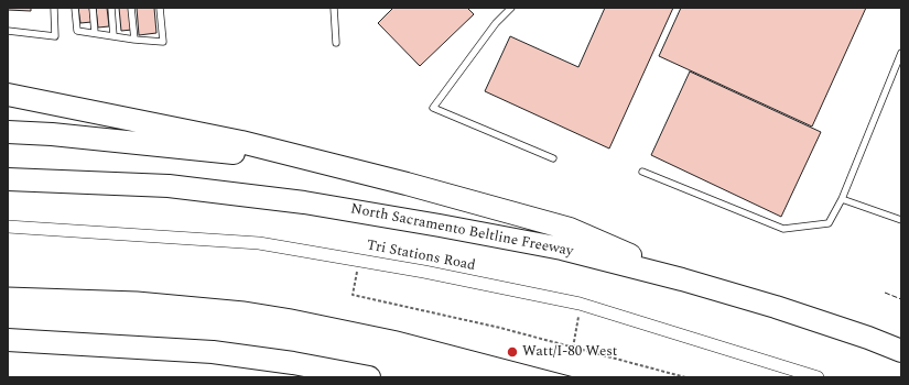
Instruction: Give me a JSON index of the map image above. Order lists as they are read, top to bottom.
{
  "streets": {
    "highway": ["North Sacramento Beltline Freeway"],
    "street": ["Tri Stations Road"]
  },
  "places": ["Watt/I-80 West"]
}
